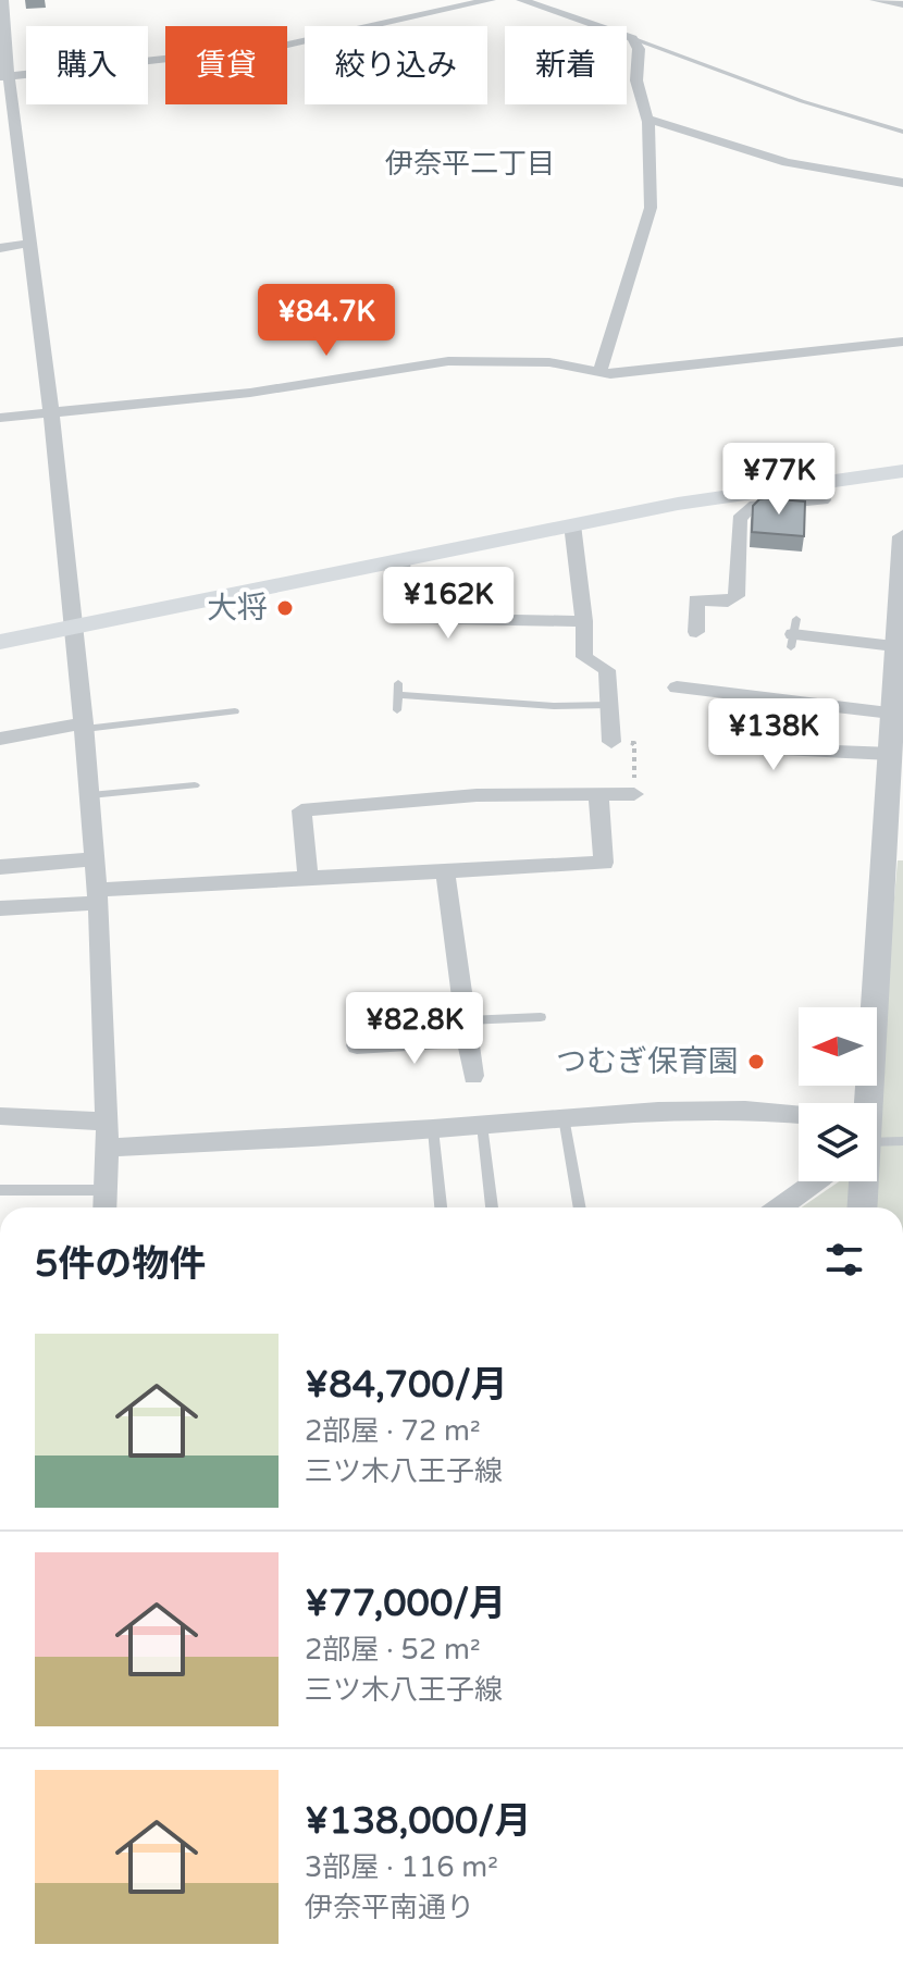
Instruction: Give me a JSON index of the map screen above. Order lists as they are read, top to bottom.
{
  "districts": ["伊奈平二丁目"],
  "places": ["大将", "つむぎ保育園"],
  "north": "left",
  "page": {
    "chip": [
      "購入",
      "賃貸",
      "絞り込み",
      "新着"
    ],
    "price": [
      "¥84.7K",
      "¥77K",
      "¥162K",
      "¥138K",
      "¥82.8K"
    ],
    "heading": "5件の物件",
    "list": [
      {
        "name": "¥84,700/月",
        "note": "2部屋 · 72 m² · 三ツ木八王子線"
      },
      {
        "name": "¥77,000/月",
        "note": "2部屋 · 52 m² · 三ツ木八王子線"
      },
      {
        "name": "¥138,000/月",
        "note": "3部屋 · 116 m² · 伊奈平南通り"
      }
    ]
  }
}
